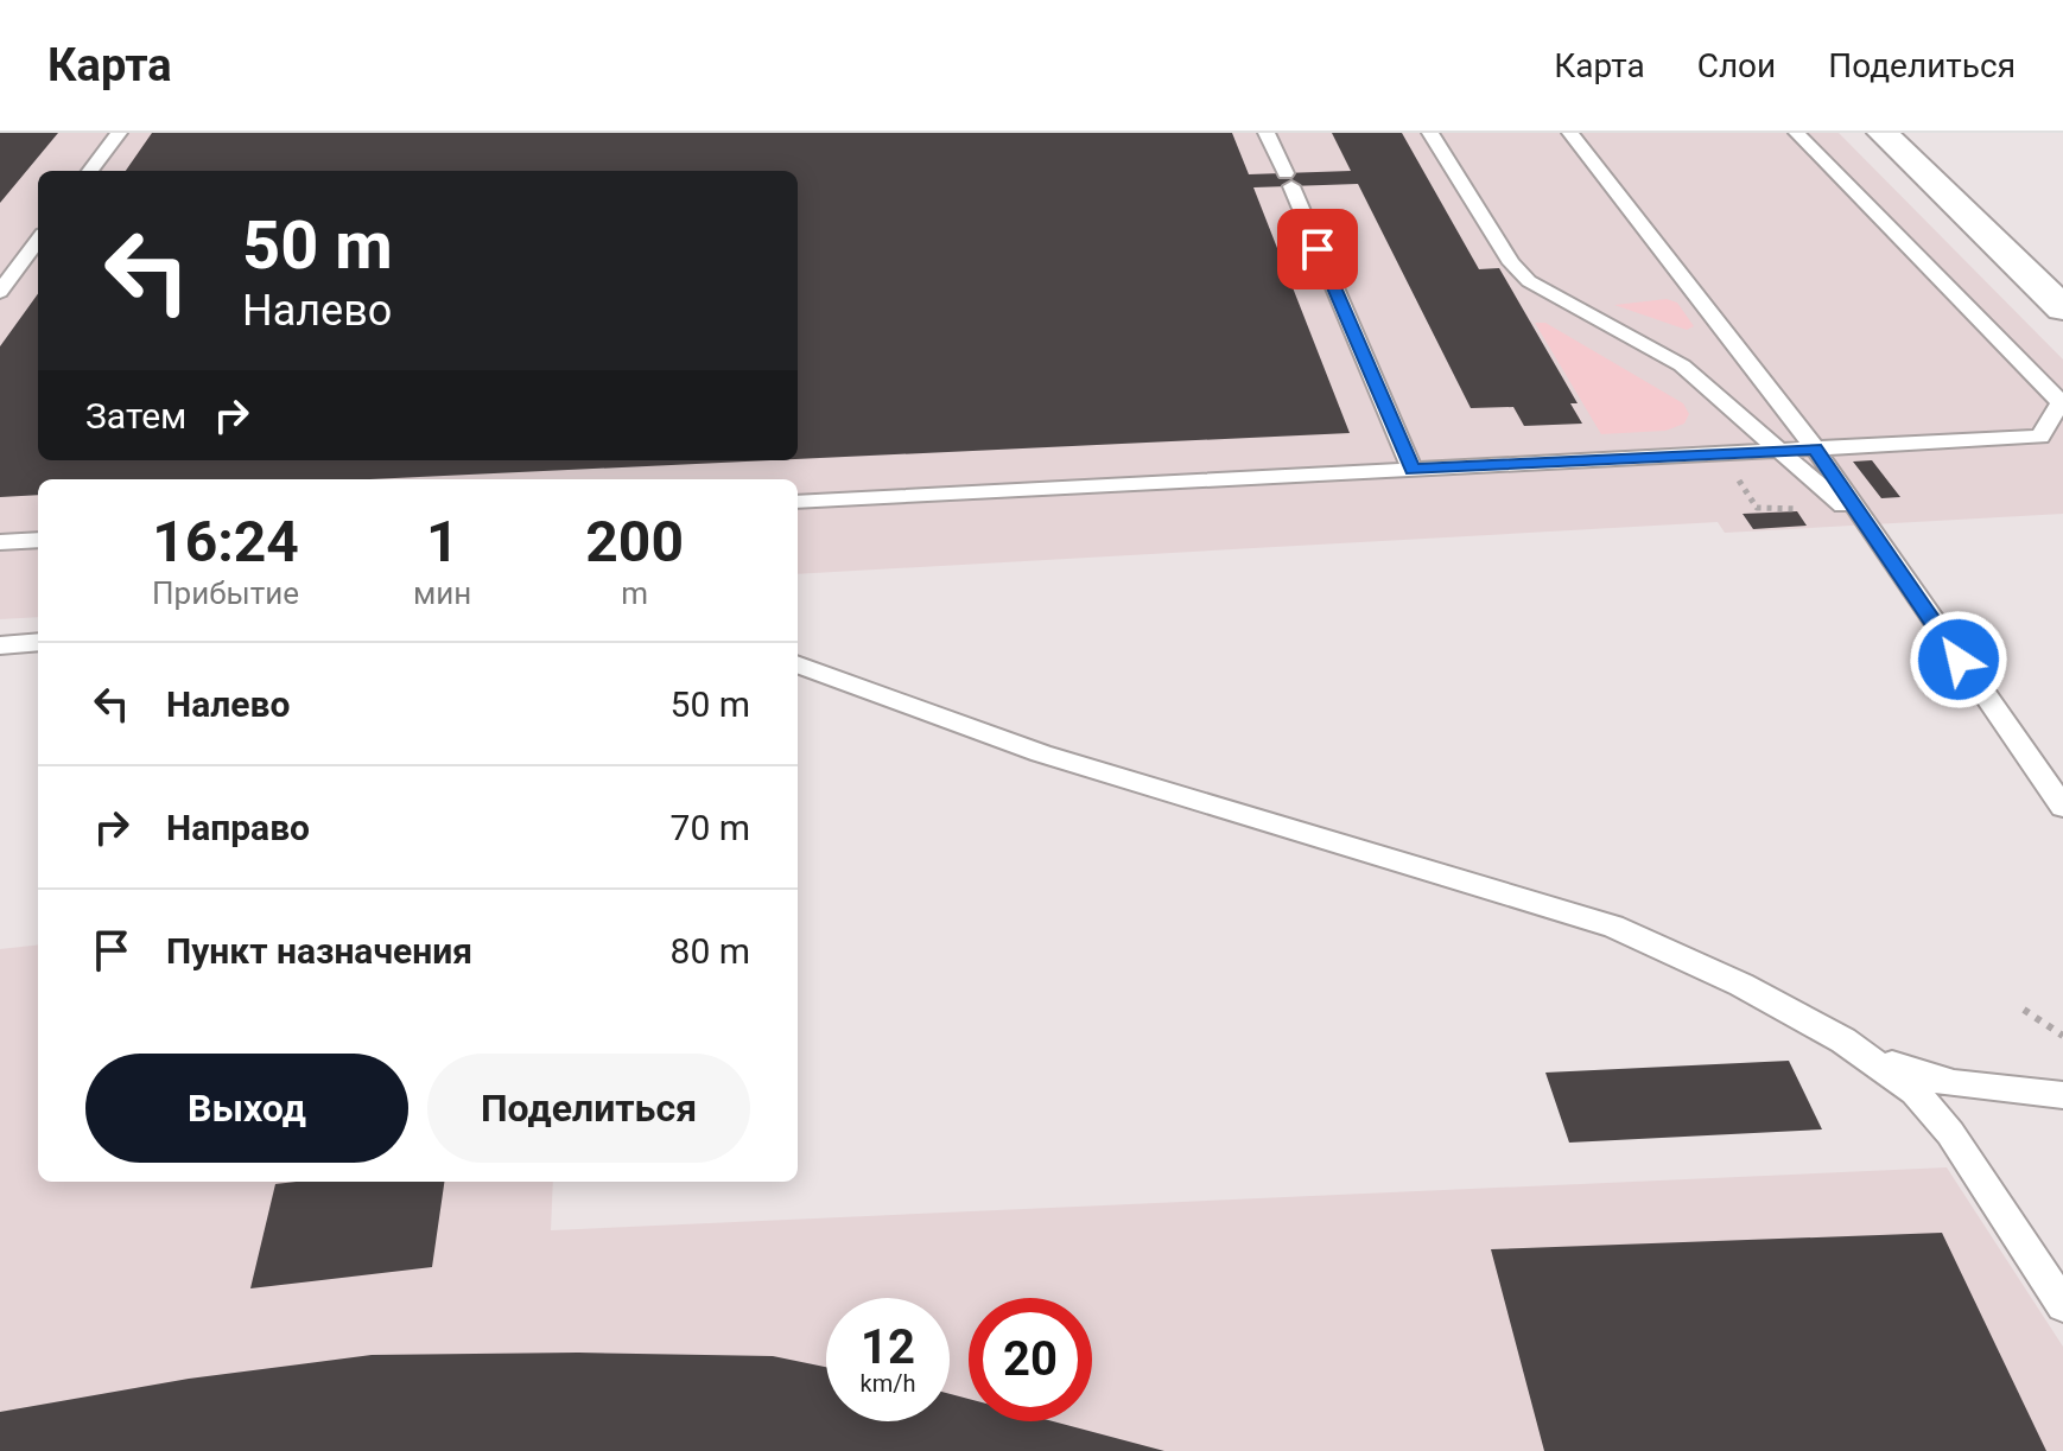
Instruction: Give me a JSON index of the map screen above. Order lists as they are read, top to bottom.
{
  "page": {
    "header": "Карта",
    "nav": ["Карта", "Слои", "Поделиться"],
    "turn": ["50 m", "Налево"],
    "then": "Затем",
    "eta": [
      "16:24",
      "Прибытие",
      "1",
      "мин",
      "200",
      "m"
    ],
    "list": [
      {
        "name": "Налево",
        "value": "50 m"
      },
      {
        "name": "Направо",
        "value": "70 m"
      },
      {
        "name": "Пункт назначения",
        "value": "80 m"
      }
    ],
    "buttons": ["Выход", "Поделиться"],
    "speed": "12 km/h",
    "limit": "20"
  }
}
